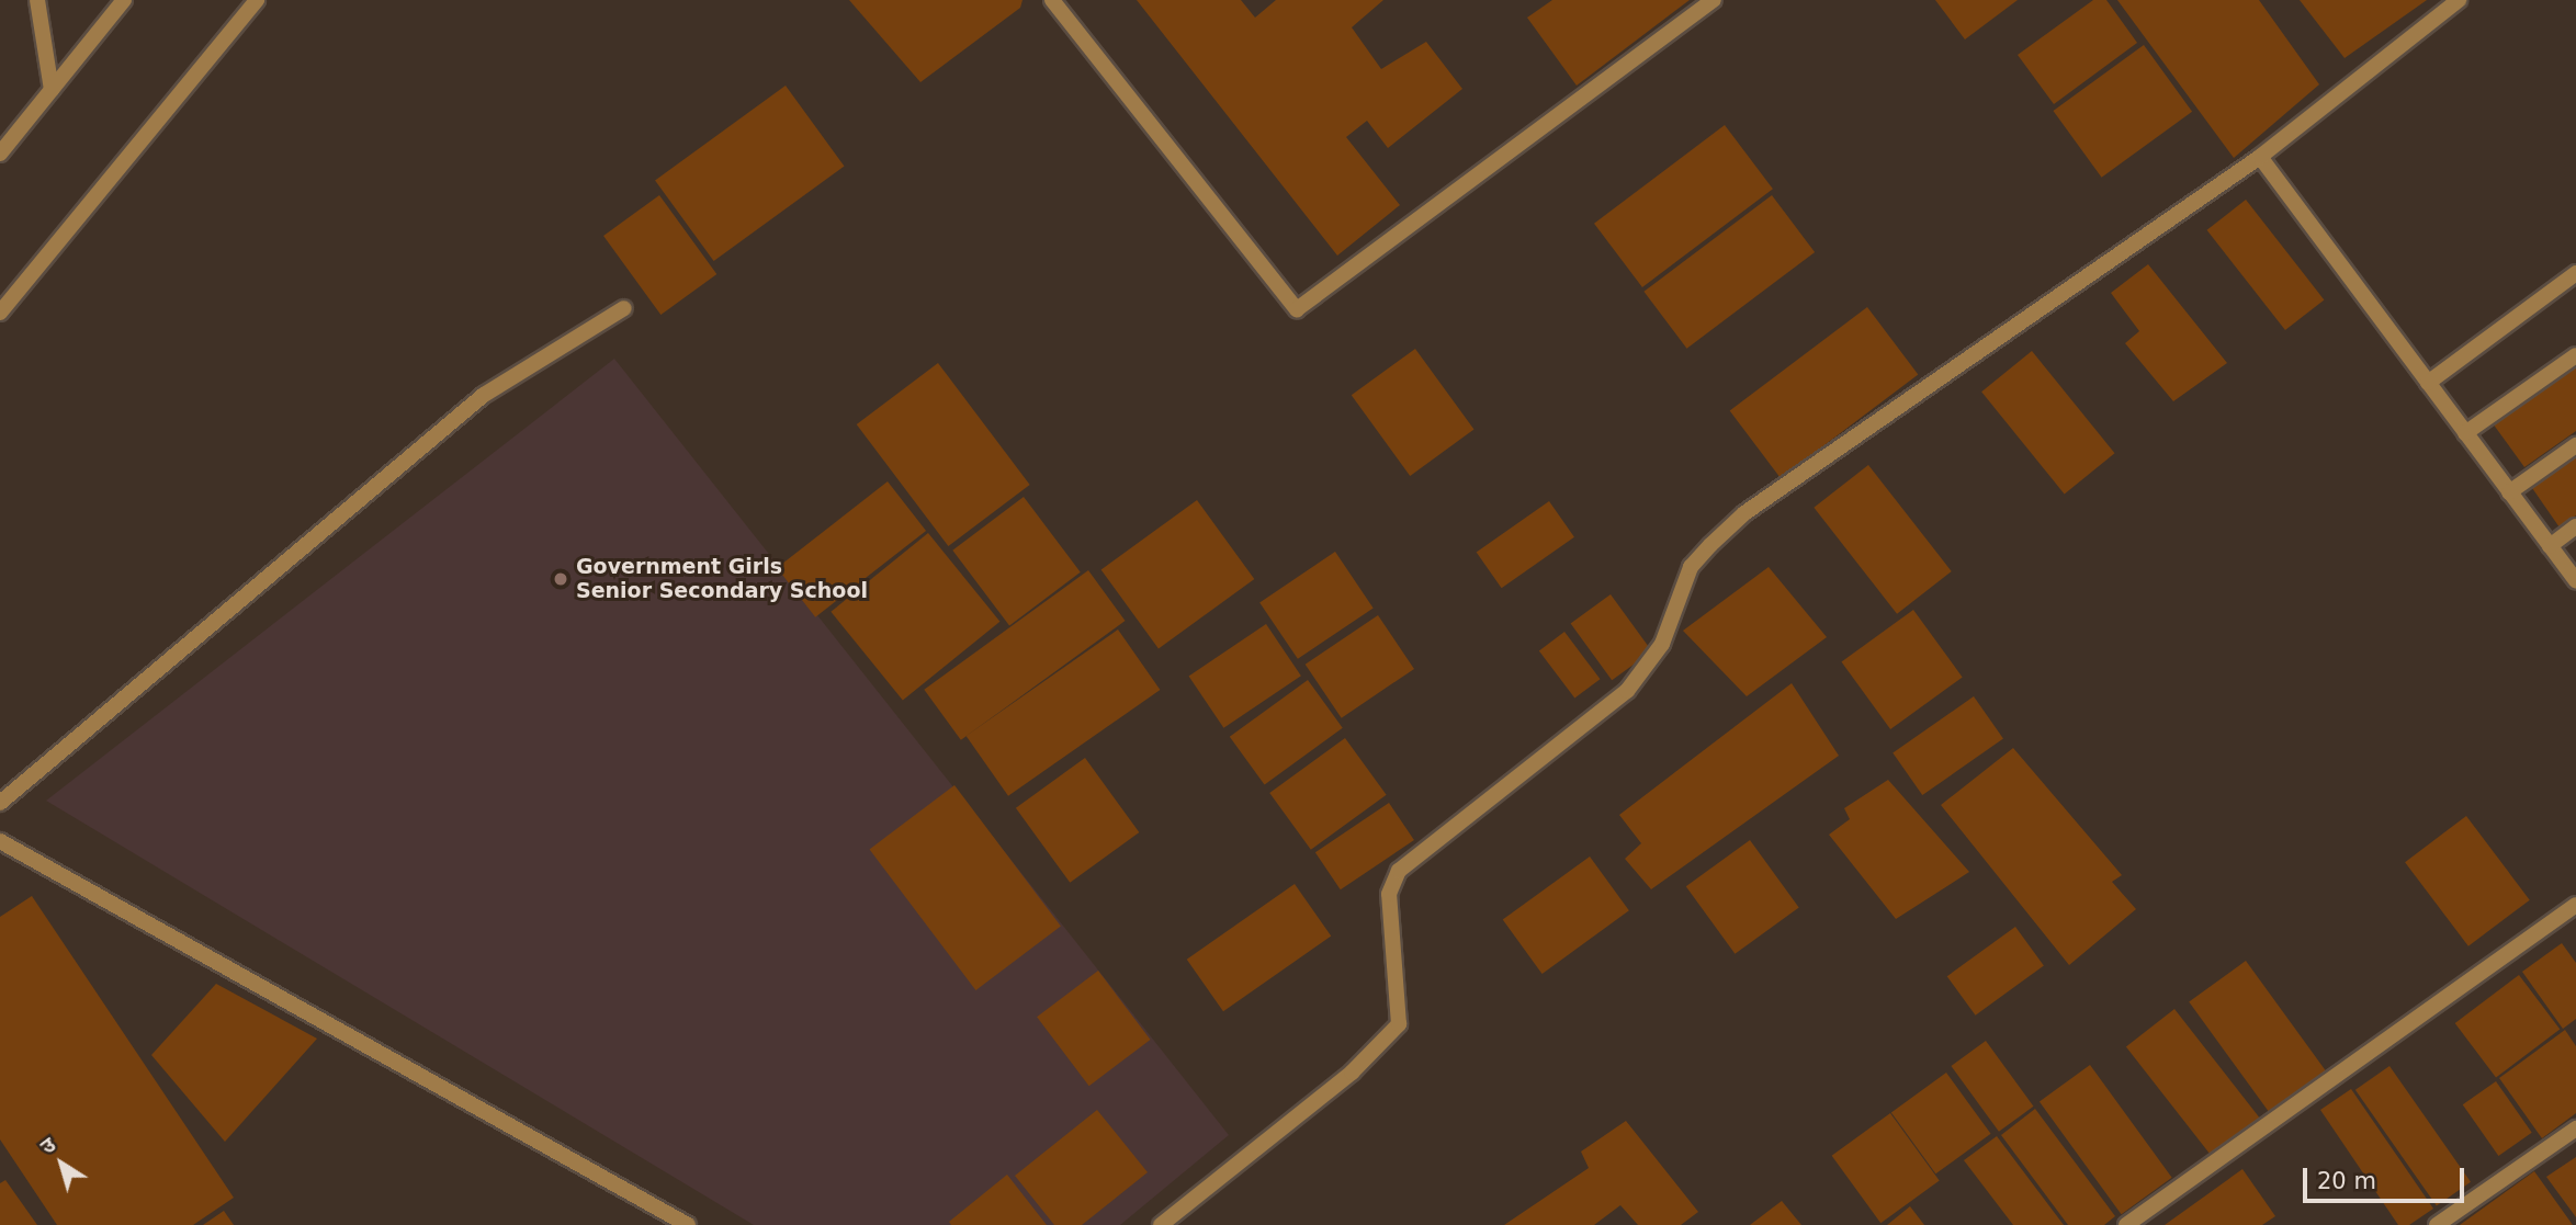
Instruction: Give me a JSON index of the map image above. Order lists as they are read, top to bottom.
{
  "places": ["Government Girls Senior Secondary School"],
  "scale_bar": "20 m",
  "north": "top left"
}
